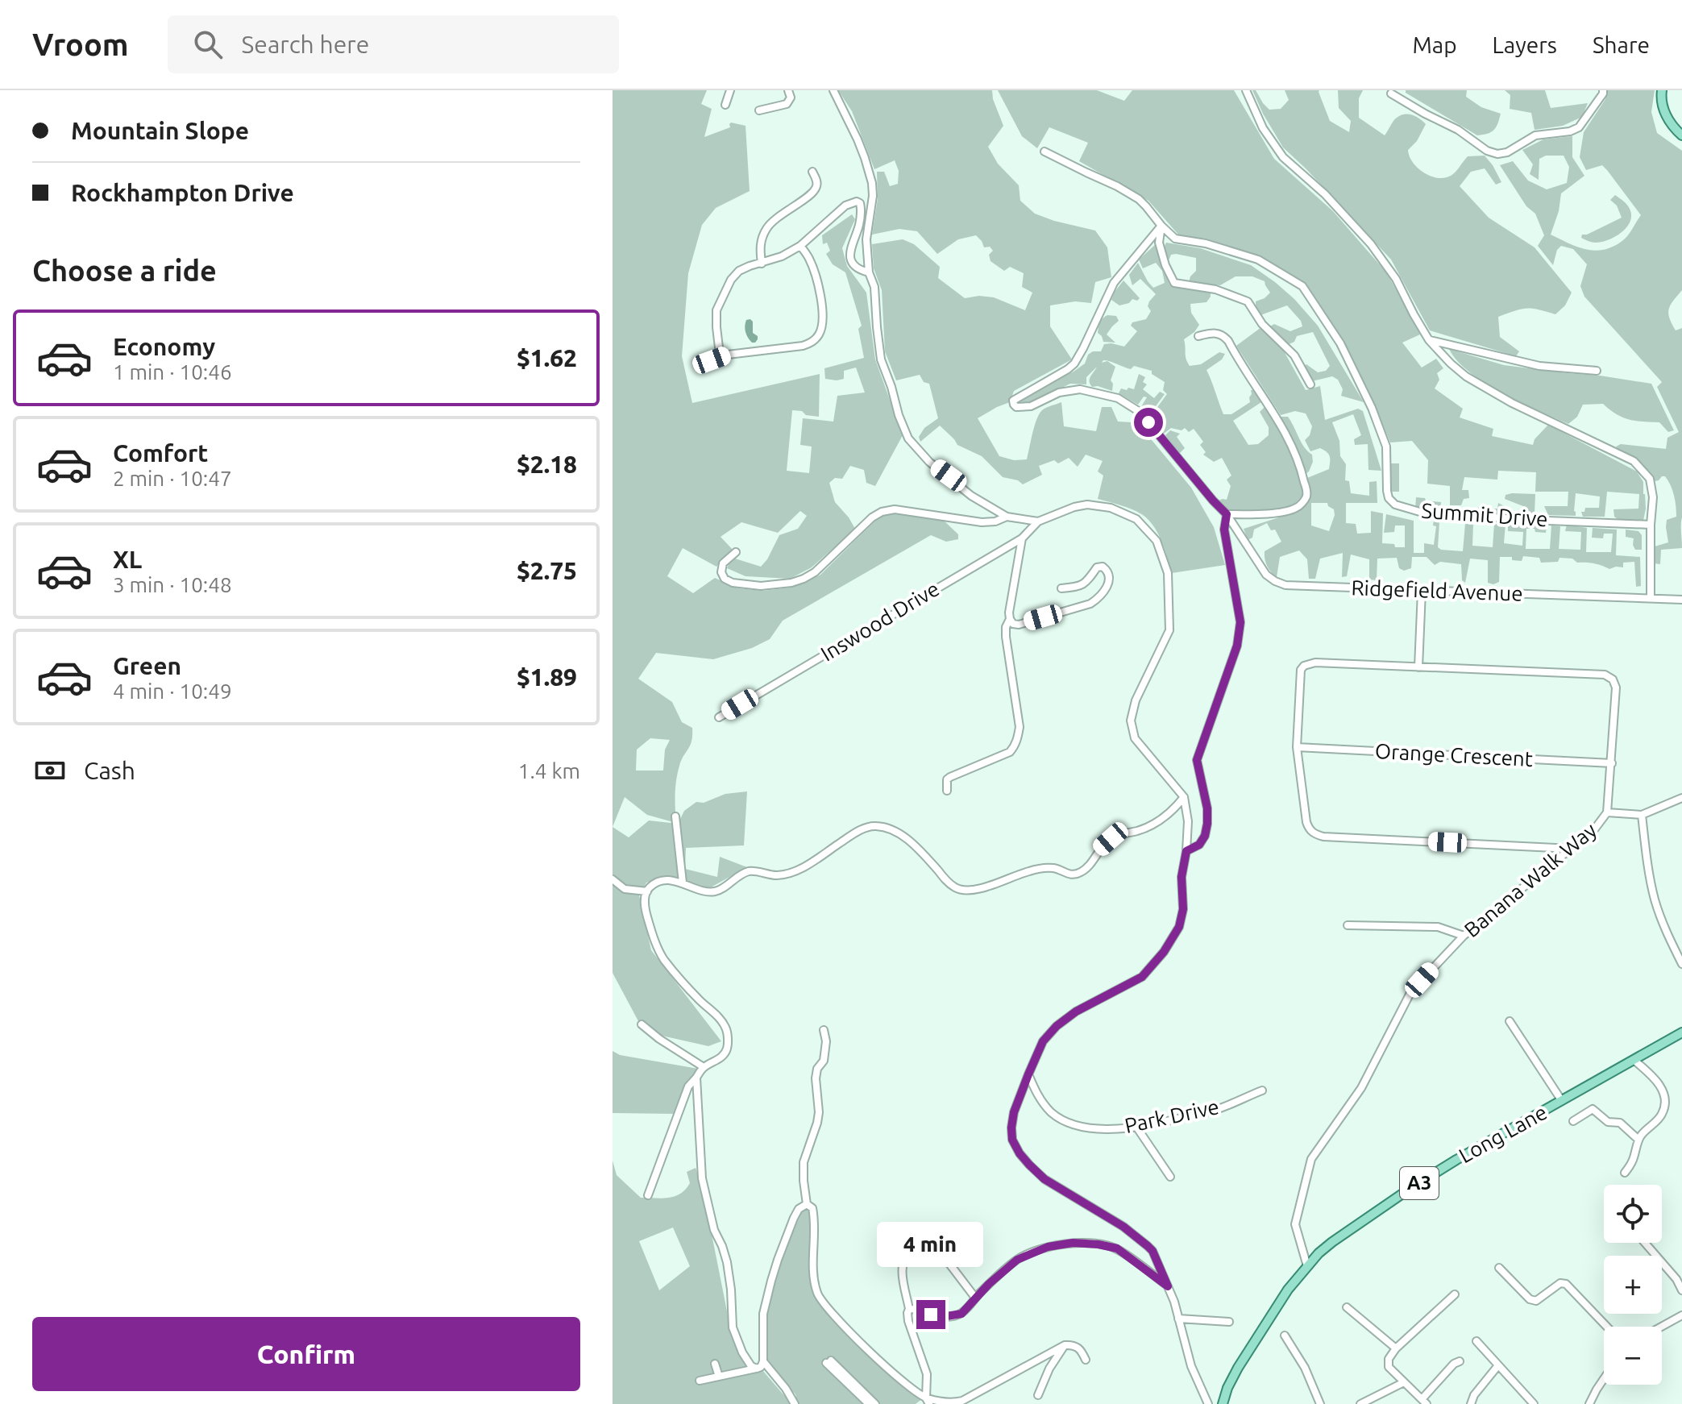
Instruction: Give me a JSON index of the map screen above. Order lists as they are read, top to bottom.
{
  "streets": {
    "main road": ["Long Lane", "A3"],
    "street": [
      "Summit Drive",
      "Ridgefield Avenue",
      "Inswood Drive",
      "Orange Crescent",
      "Banana Walk Way",
      "Park Drive"
    ]
  },
  "crossings": [
    ["Orange Crescent", "Banana Walk Way"],
    ["Banana Walk Way", "Long Lane"]
  ],
  "page": {
    "header": "Vroom",
    "search": "Search here",
    "nav": ["Map", "Layers", "Share"],
    "banner": ["Mountain Slope", "Rockhampton Drive"],
    "heading": "Choose a ride",
    "list": [
      {
        "name": "Economy",
        "note": "1 min · 10:46",
        "value": "$1.62"
      },
      {
        "name": "Comfort",
        "note": "2 min · 10:47",
        "value": "$2.18"
      },
      {
        "name": "XL",
        "note": "3 min · 10:48",
        "value": "$2.75"
      },
      {
        "name": "Green",
        "note": "4 min · 10:49",
        "value": "$1.89"
      }
    ],
    "pay": ["Cash", "1.4 km"],
    "map_buttons": ["+", "−"],
    "bubble": "4 min",
    "buttons": "Confirm"
  }
}
